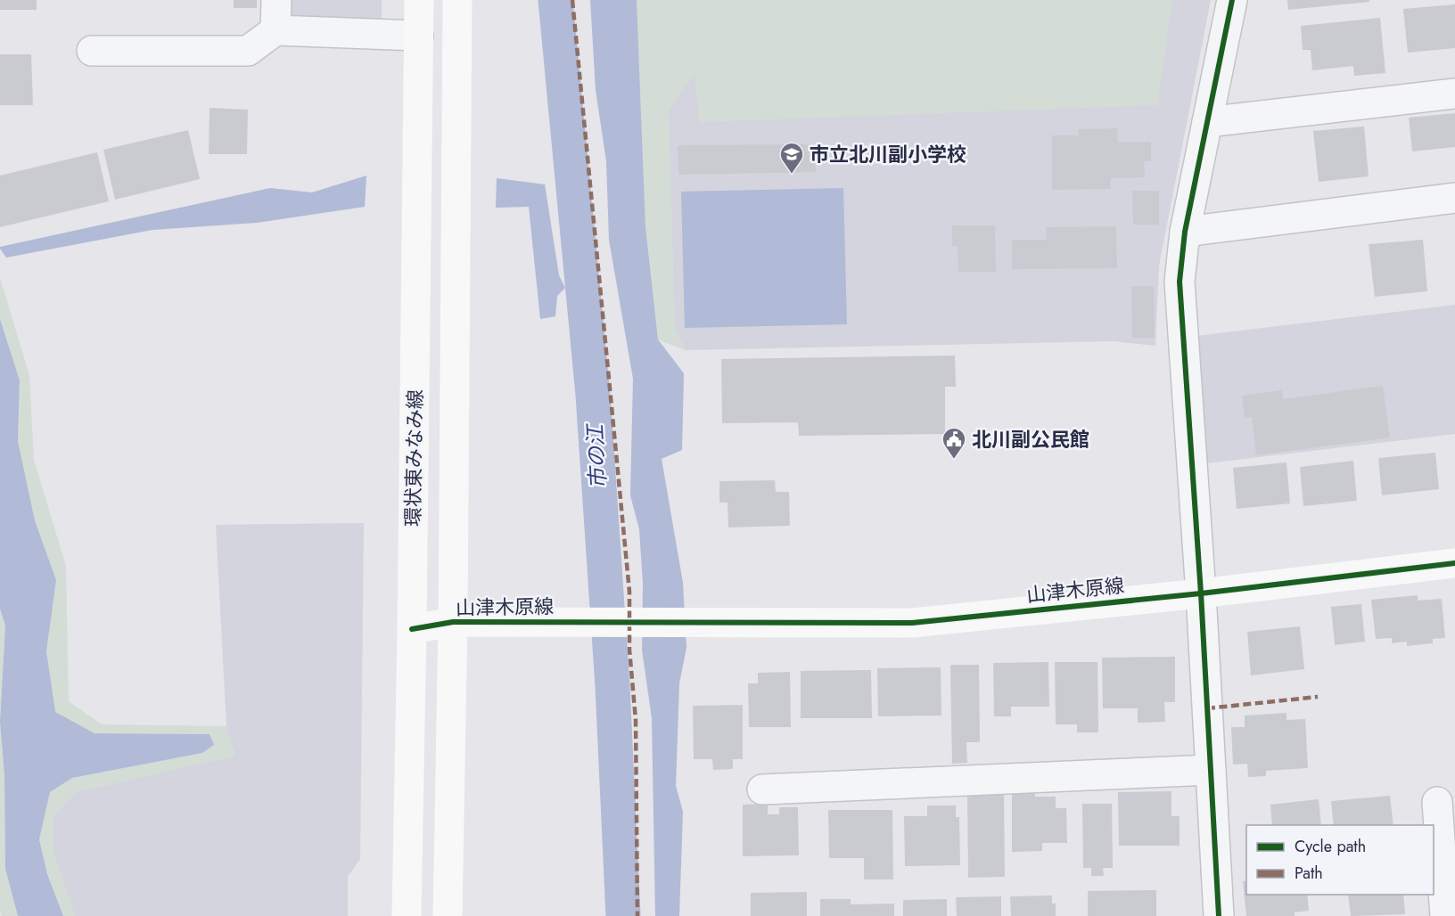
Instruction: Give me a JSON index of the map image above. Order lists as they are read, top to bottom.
{
  "streets": {
    "street": ["環状東みなみ線", "山津木原線"]
  },
  "crossings": [
    ["環状東みなみ線", "山津木原線"]
  ],
  "water": ["市の江"],
  "places": {
    "school or university": ["市立北川副小学校"],
    "public building": ["北川副公民館"]
  },
  "legend": ["Cycle path", "Path"]
}
